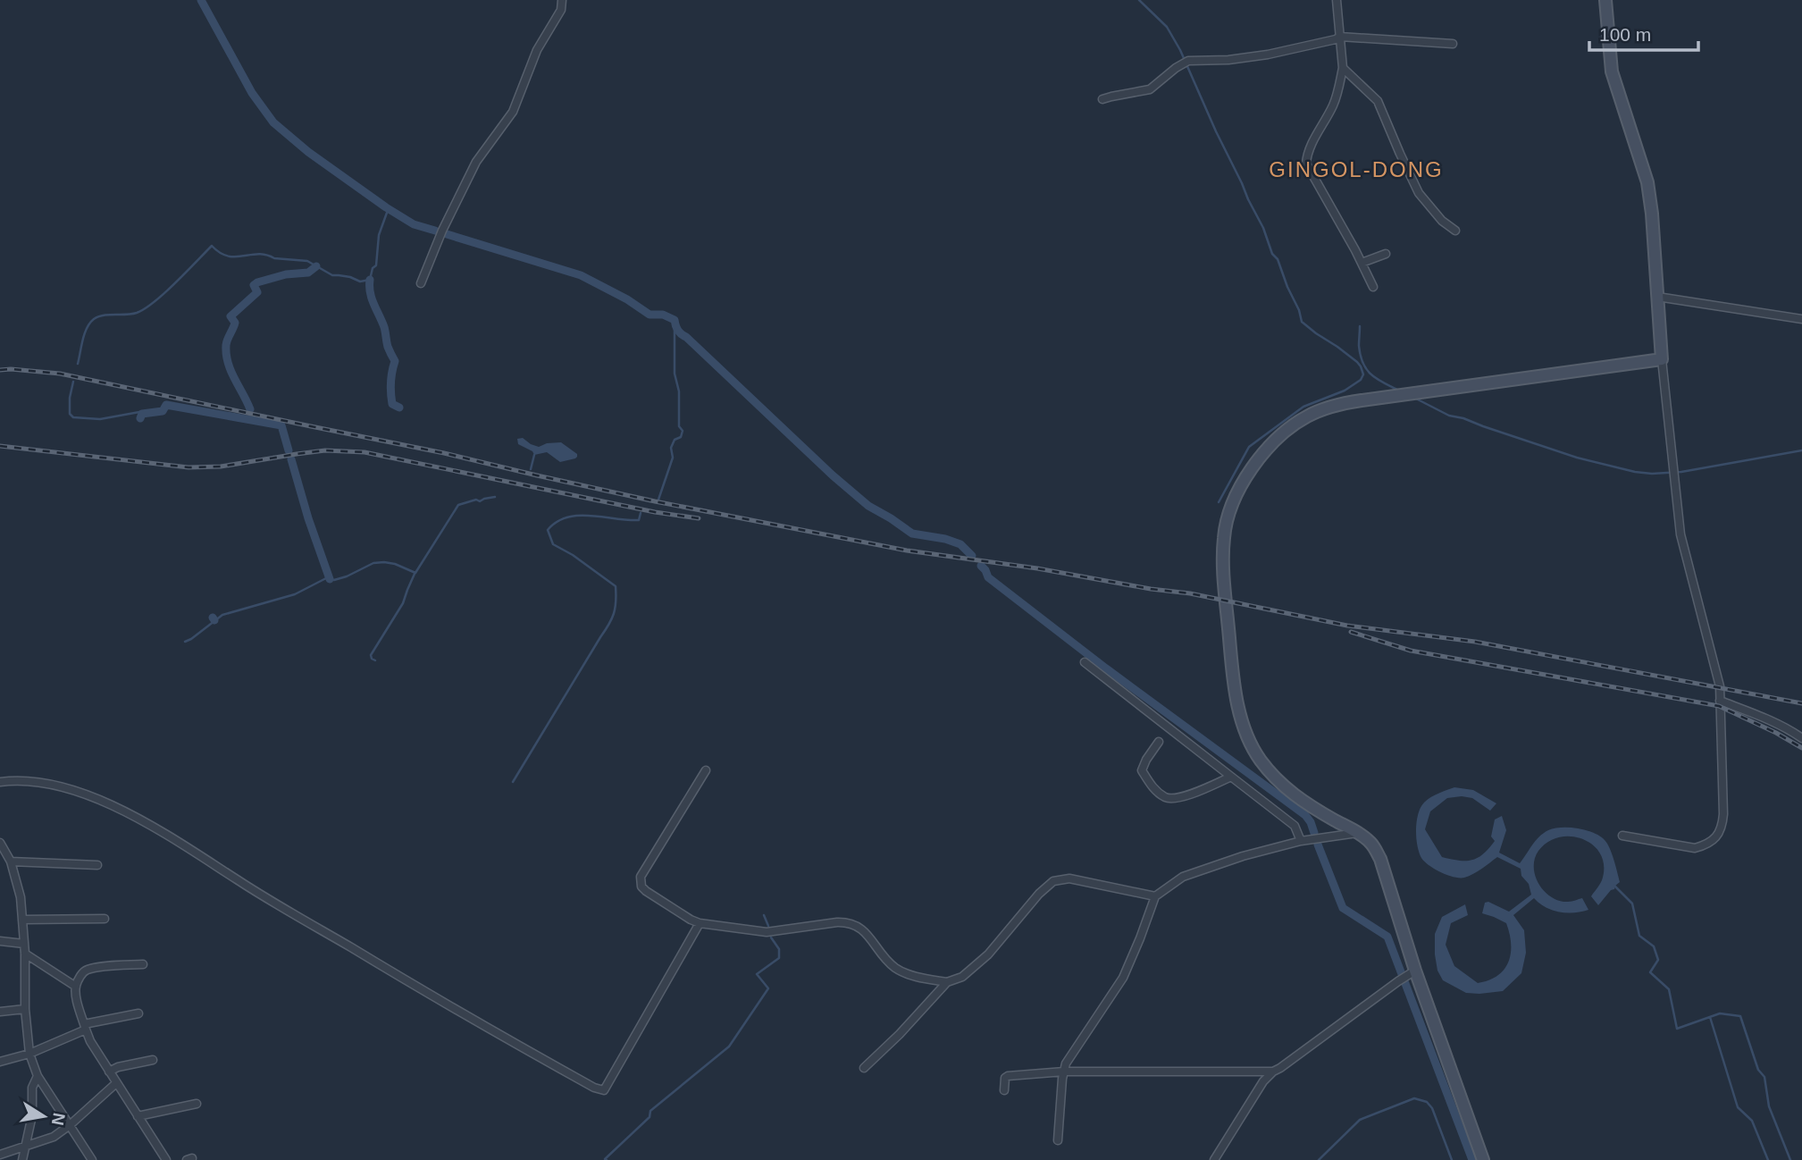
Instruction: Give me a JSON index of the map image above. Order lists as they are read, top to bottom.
{
  "districts": ["GINGOL-DONG"],
  "scale_bar": "100 m",
  "north": "right"
}
